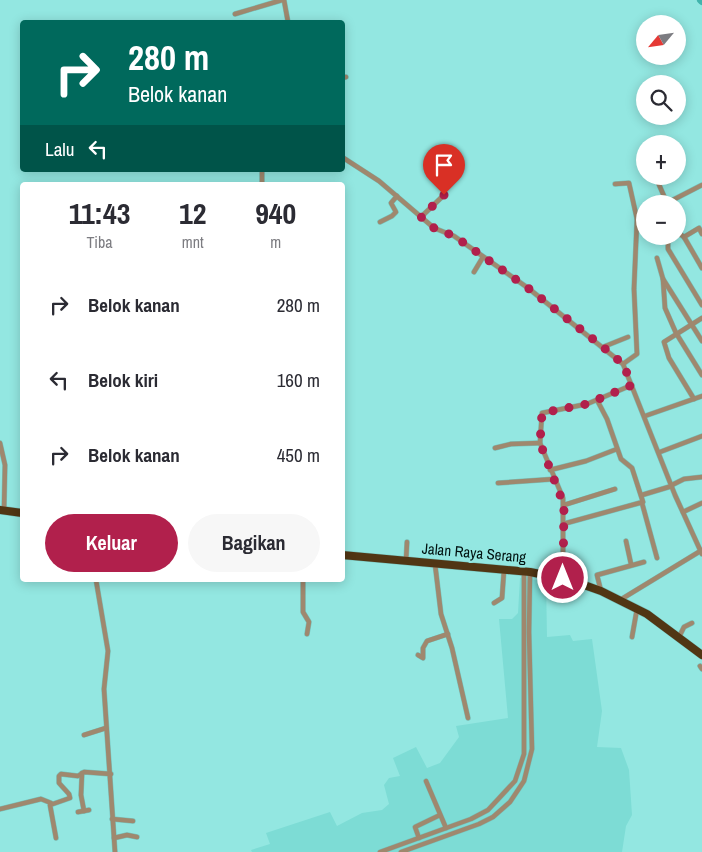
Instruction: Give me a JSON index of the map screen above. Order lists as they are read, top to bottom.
{
  "streets": {
    "highway": ["Jalan Raya Serang"]
  },
  "north": "bottom left",
  "page": {
    "map_buttons": ["+", "−"],
    "turn": ["280 m", "Belok kanan"],
    "then": "Lalu",
    "eta": [
      "11:43",
      "Tiba",
      "12",
      "mnt",
      "940",
      "m"
    ],
    "list": [
      {
        "name": "Belok kanan",
        "value": "280 m"
      },
      {
        "name": "Belok kiri",
        "value": "160 m"
      },
      {
        "name": "Belok kanan",
        "value": "450 m"
      }
    ],
    "buttons": ["Keluar", "Bagikan"]
  }
}
